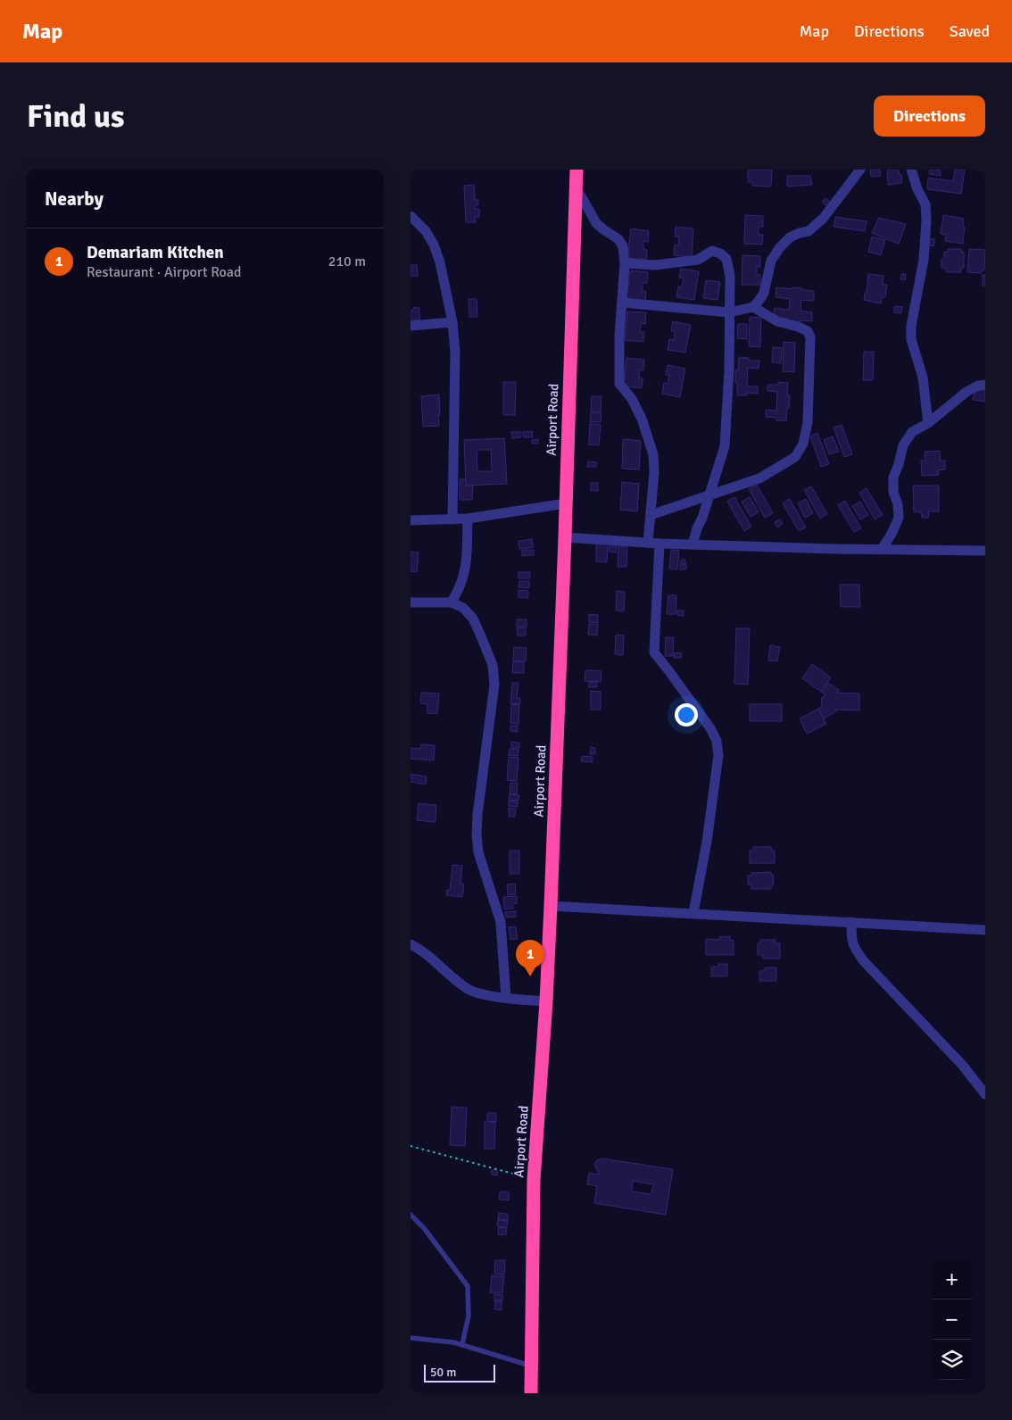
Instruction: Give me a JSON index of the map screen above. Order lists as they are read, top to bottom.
{
  "streets": {
    "highway": ["Airport Road"]
  },
  "scale_bar": "50 m",
  "page": {
    "header": "Map",
    "nav": ["Map", "Directions", "Saved"],
    "buttons": "Directions",
    "title": "Find us",
    "heading": "Nearby",
    "list": [
      {
        "mark": "1",
        "name": "Demariam Kitchen",
        "note": "Restaurant · Airport Road",
        "value": "210 m"
      }
    ],
    "pins": "1",
    "map_buttons": ["+", "−"],
    "scale": "50 m"
  }
}
